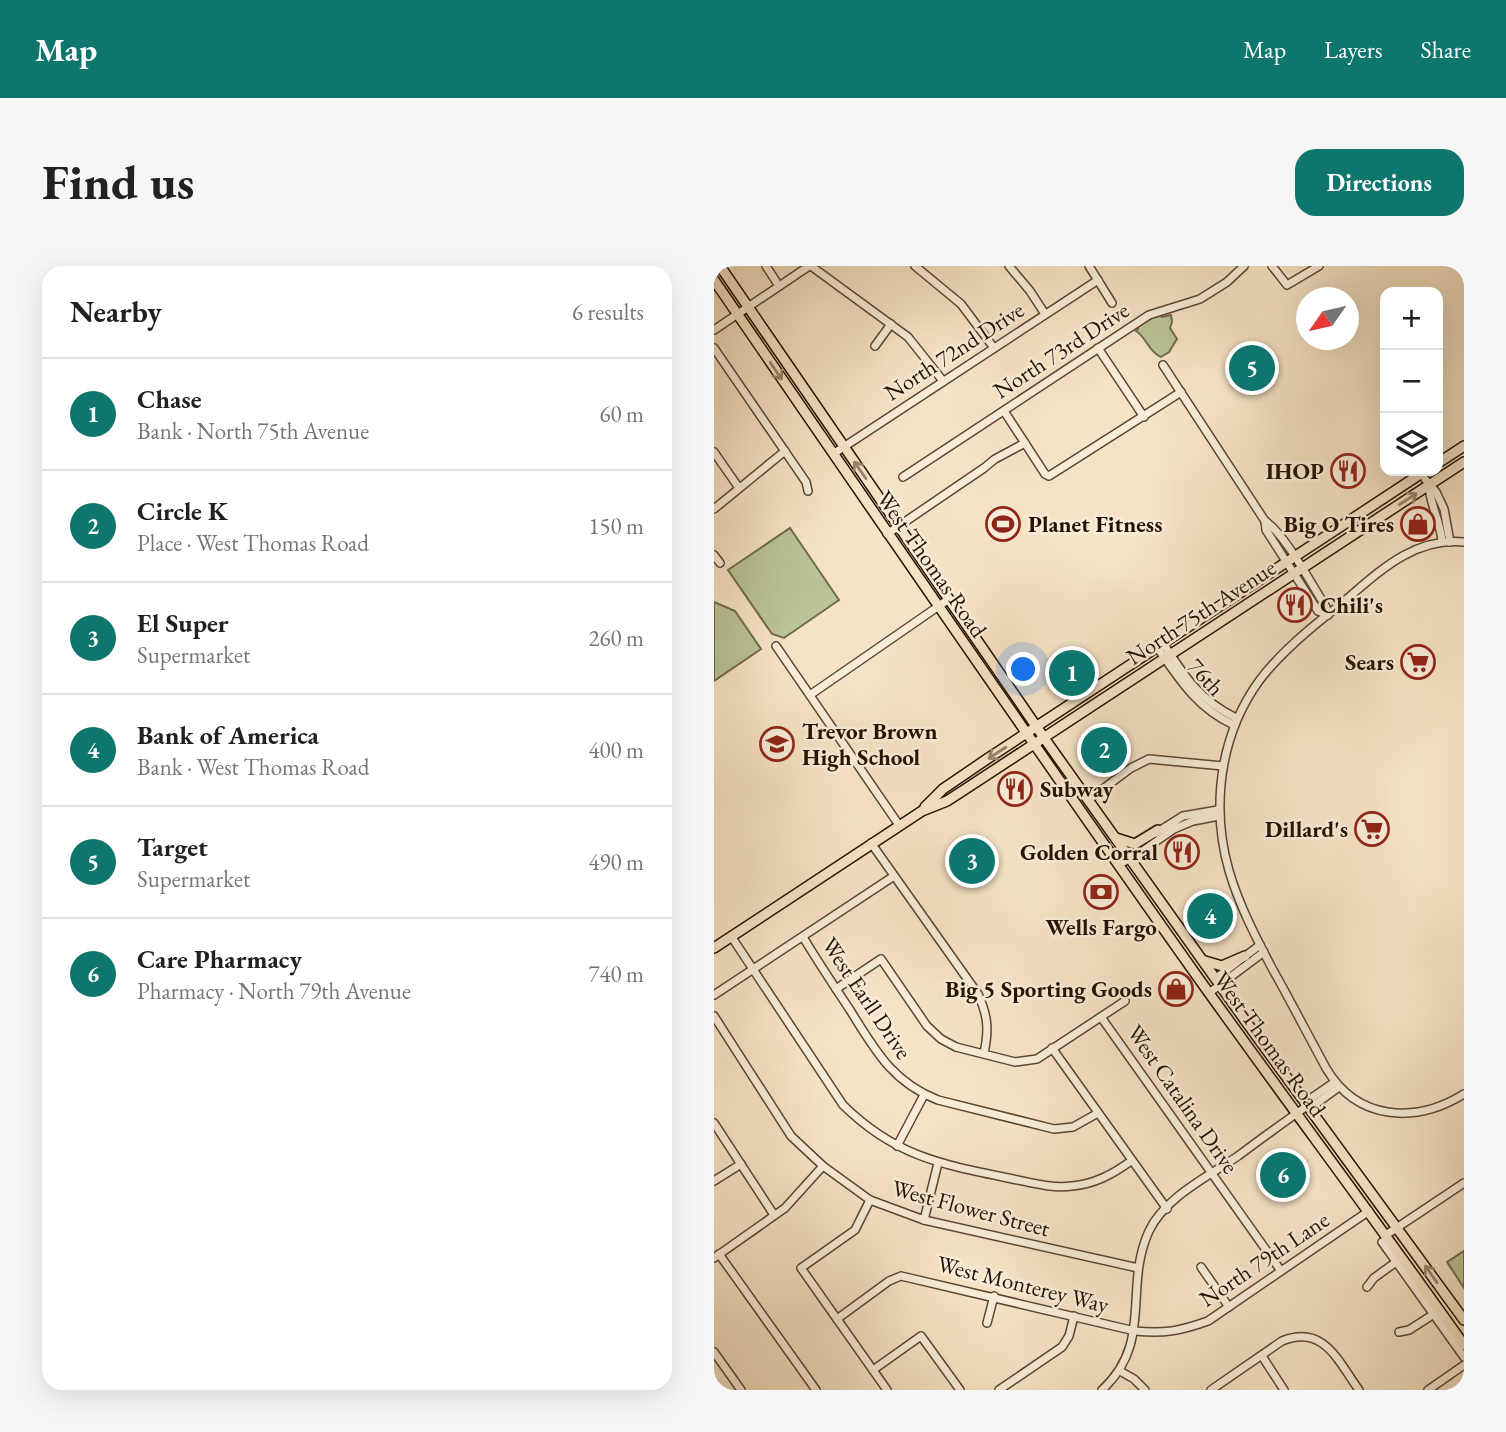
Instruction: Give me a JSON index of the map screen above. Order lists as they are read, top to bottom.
{
  "streets": {
    "main road": ["West Thomas Road", "North 75th Avenue"],
    "street": [
      "North 73rd Drive",
      "North 72nd Drive",
      "76th",
      "West Earll Drive",
      "West Catalina Drive",
      "West Flower Street",
      "North 79th Lane",
      "West Monterey Way"
    ]
  },
  "crossings": [
    ["North 72nd Drive", "West Thomas Road"],
    ["West Thomas Road", "North 75th Avenue"],
    ["West Thomas Road", "North 79th Lane"],
    ["North 75th Avenue", "76th"],
    ["West Catalina Drive", "North 79th Lane"],
    ["North 79th Lane", "West Monterey Way"]
  ],
  "places": {
    "restaurant": [
      "IHOP",
      "Chili's",
      "Subway",
      "Golden Corral"
    ],
    "sports": ["Planet Fitness"],
    "shop": ["Big O Tires", "Big 5 Sporting Goods"],
    "supermarket": ["Sears", "Dillard's"],
    "school or university": ["Trevor Brown High School"],
    "bank": ["Wells Fargo"]
  },
  "north": "bottom left",
  "page": {
    "header": "Map",
    "nav": ["Map", "Layers", "Share"],
    "buttons": "Directions",
    "title": "Find us",
    "heading": ["Nearby", "6 results"],
    "map_buttons": ["+", "−"],
    "pins": [
      "5",
      "1",
      "2",
      "3",
      "4",
      "6"
    ],
    "list": [
      {
        "mark": "1",
        "name": "Chase",
        "note": "Bank · North 75th Avenue",
        "value": "60 m"
      },
      {
        "mark": "2",
        "name": "Circle K",
        "note": "Place · West Thomas Road",
        "value": "150 m"
      },
      {
        "mark": "3",
        "name": "El Super",
        "note": "Supermarket",
        "value": "260 m"
      },
      {
        "mark": "4",
        "name": "Bank of America",
        "note": "Bank · West Thomas Road",
        "value": "400 m"
      },
      {
        "mark": "5",
        "name": "Target",
        "note": "Supermarket",
        "value": "490 m"
      },
      {
        "mark": "6",
        "name": "Care Pharmacy",
        "note": "Pharmacy · North 79th Avenue",
        "value": "740 m"
      }
    ]
  }
}
